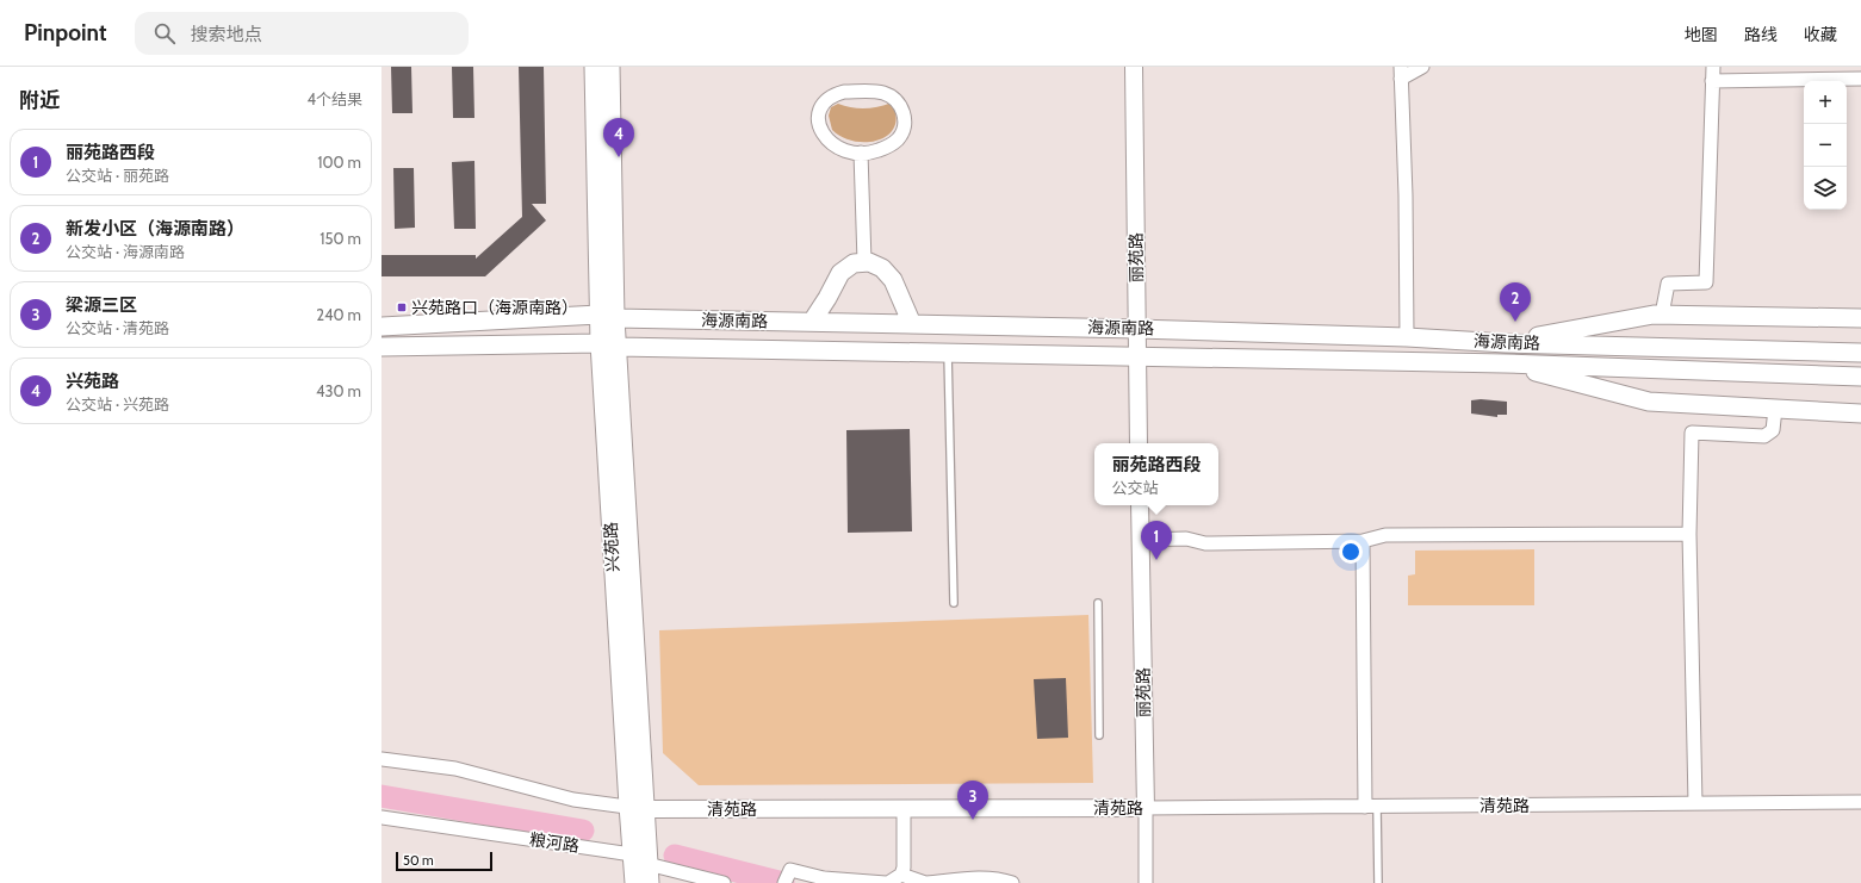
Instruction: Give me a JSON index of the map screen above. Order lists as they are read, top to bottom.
{
  "streets": {
    "main road": ["海源南路", "兴苑路"],
    "street": ["丽苑路", "清苑路", "粮河路"]
  },
  "crossings": [
    ["丽苑路", "海源南路"],
    ["丽苑路", "清苑路"],
    ["海源南路", "兴苑路"],
    ["兴苑路", "清苑路"],
    ["兴苑路", "粮河路"]
  ],
  "places": {
    "transit": ["兴苑路口（海源南路）"]
  },
  "scale_bar": "50 m",
  "page": {
    "header": "Pinpoint",
    "search": "搜索地点",
    "nav": ["地图", "路线", "收藏"],
    "heading": ["附近", "4个结果"],
    "map_buttons": ["+", "−"],
    "pins": [
      "4",
      "2",
      "1",
      "3"
    ],
    "list": [
      {
        "mark": "1",
        "name": "丽苑路西段",
        "note": "公交站 · 丽苑路",
        "value": "100 m"
      },
      {
        "mark": "2",
        "name": "新发小区（海源南路）",
        "note": "公交站 · 海源南路",
        "value": "150 m"
      },
      {
        "mark": "3",
        "name": "梁源三区",
        "note": "公交站 · 清苑路",
        "value": "240 m"
      },
      {
        "mark": "4",
        "name": "兴苑路",
        "note": "公交站 · 兴苑路",
        "value": "430 m"
      }
    ],
    "popup": ["丽苑路西段", "公交站"],
    "scale": "50 m"
  }
}
